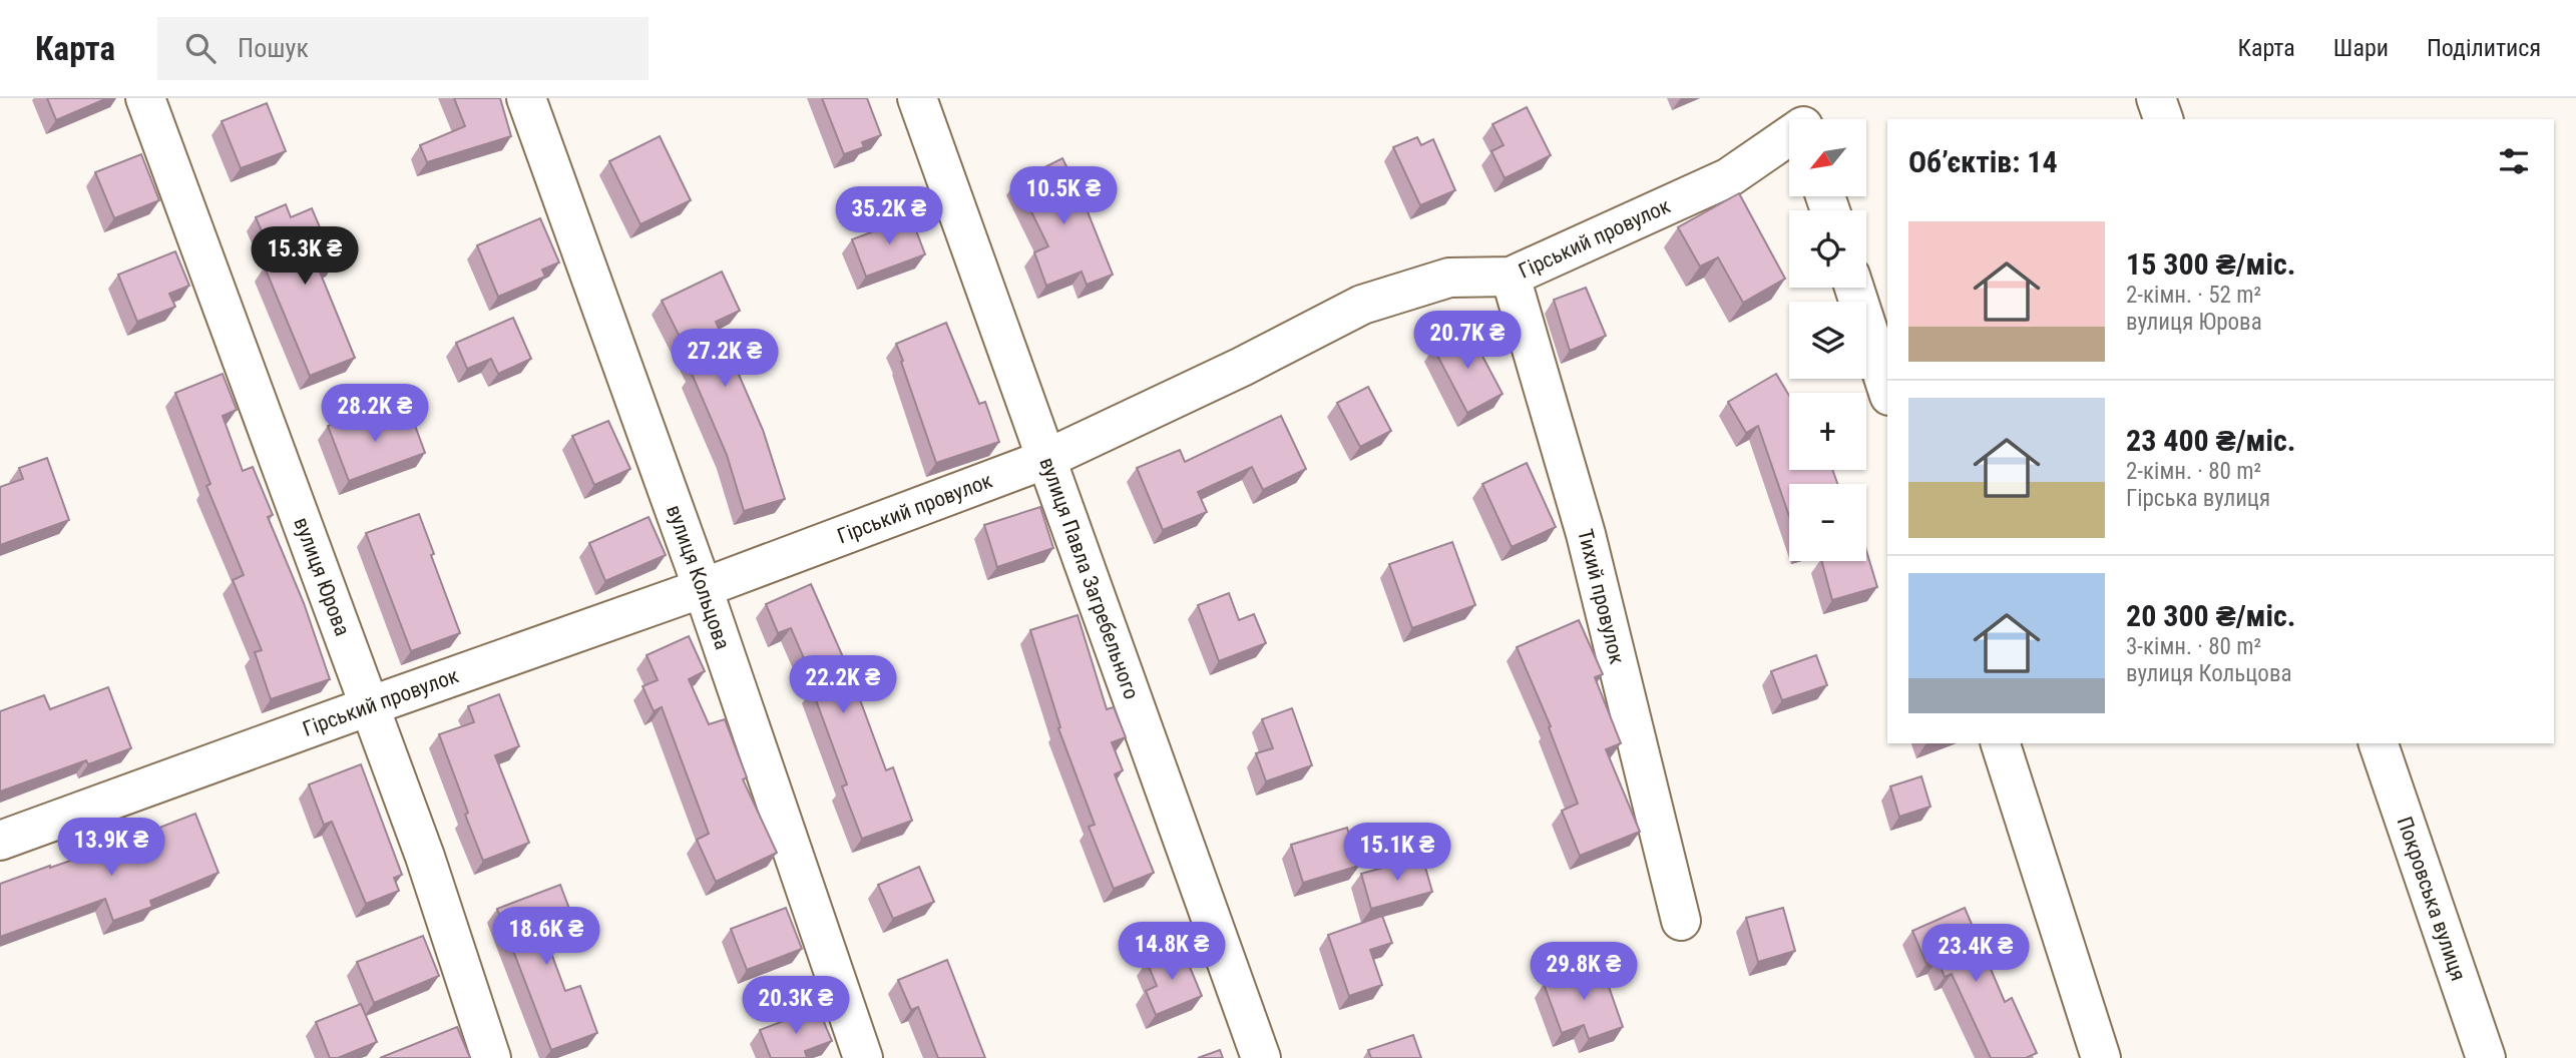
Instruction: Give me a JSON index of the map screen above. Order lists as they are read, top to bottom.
{
  "streets": {
    "street": [
      "Гірський провулок",
      "вулиця Юрова",
      "вулиця Кольцова",
      "вулиця Павла Загребельного",
      "Тихий провулок",
      "Покровська вулиця"
    ]
  },
  "crossings": [
    ["Гірський провулок", "вулиця Юрова"],
    ["Гірський провулок", "вулиця Кольцова"],
    ["Гірський провулок", "вулиця Павла Загребельного"],
    ["Гірський провулок", "Тихий провулок"]
  ],
  "north": "bottom left",
  "page": {
    "header": "Карта",
    "search": "Пошук",
    "nav": ["Карта", "Шари", "Поділитися"],
    "map_buttons": ["+", "−"],
    "heading": "Об’єктів: 14",
    "price": [
      "10.5K ₴",
      "35.2K ₴",
      "15.3K ₴",
      "20.7K ₴",
      "27.2K ₴",
      "28.2K ₴",
      "22.2K ₴",
      "13.9K ₴",
      "15.1K ₴",
      "18.6K ₴",
      "14.8K ₴",
      "23.4K ₴",
      "29.8K ₴",
      "20.3K ₴"
    ],
    "list": [
      {
        "name": "15 300 ₴/міс.",
        "note": "2-кімн. · 52 m² · вулиця Юрова"
      },
      {
        "name": "23 400 ₴/міс.",
        "note": "2-кімн. · 80 m² · Гірська вулиця"
      },
      {
        "name": "20 300 ₴/міс.",
        "note": "3-кімн. · 80 m² · вулиця Кольцова"
      }
    ]
  }
}
